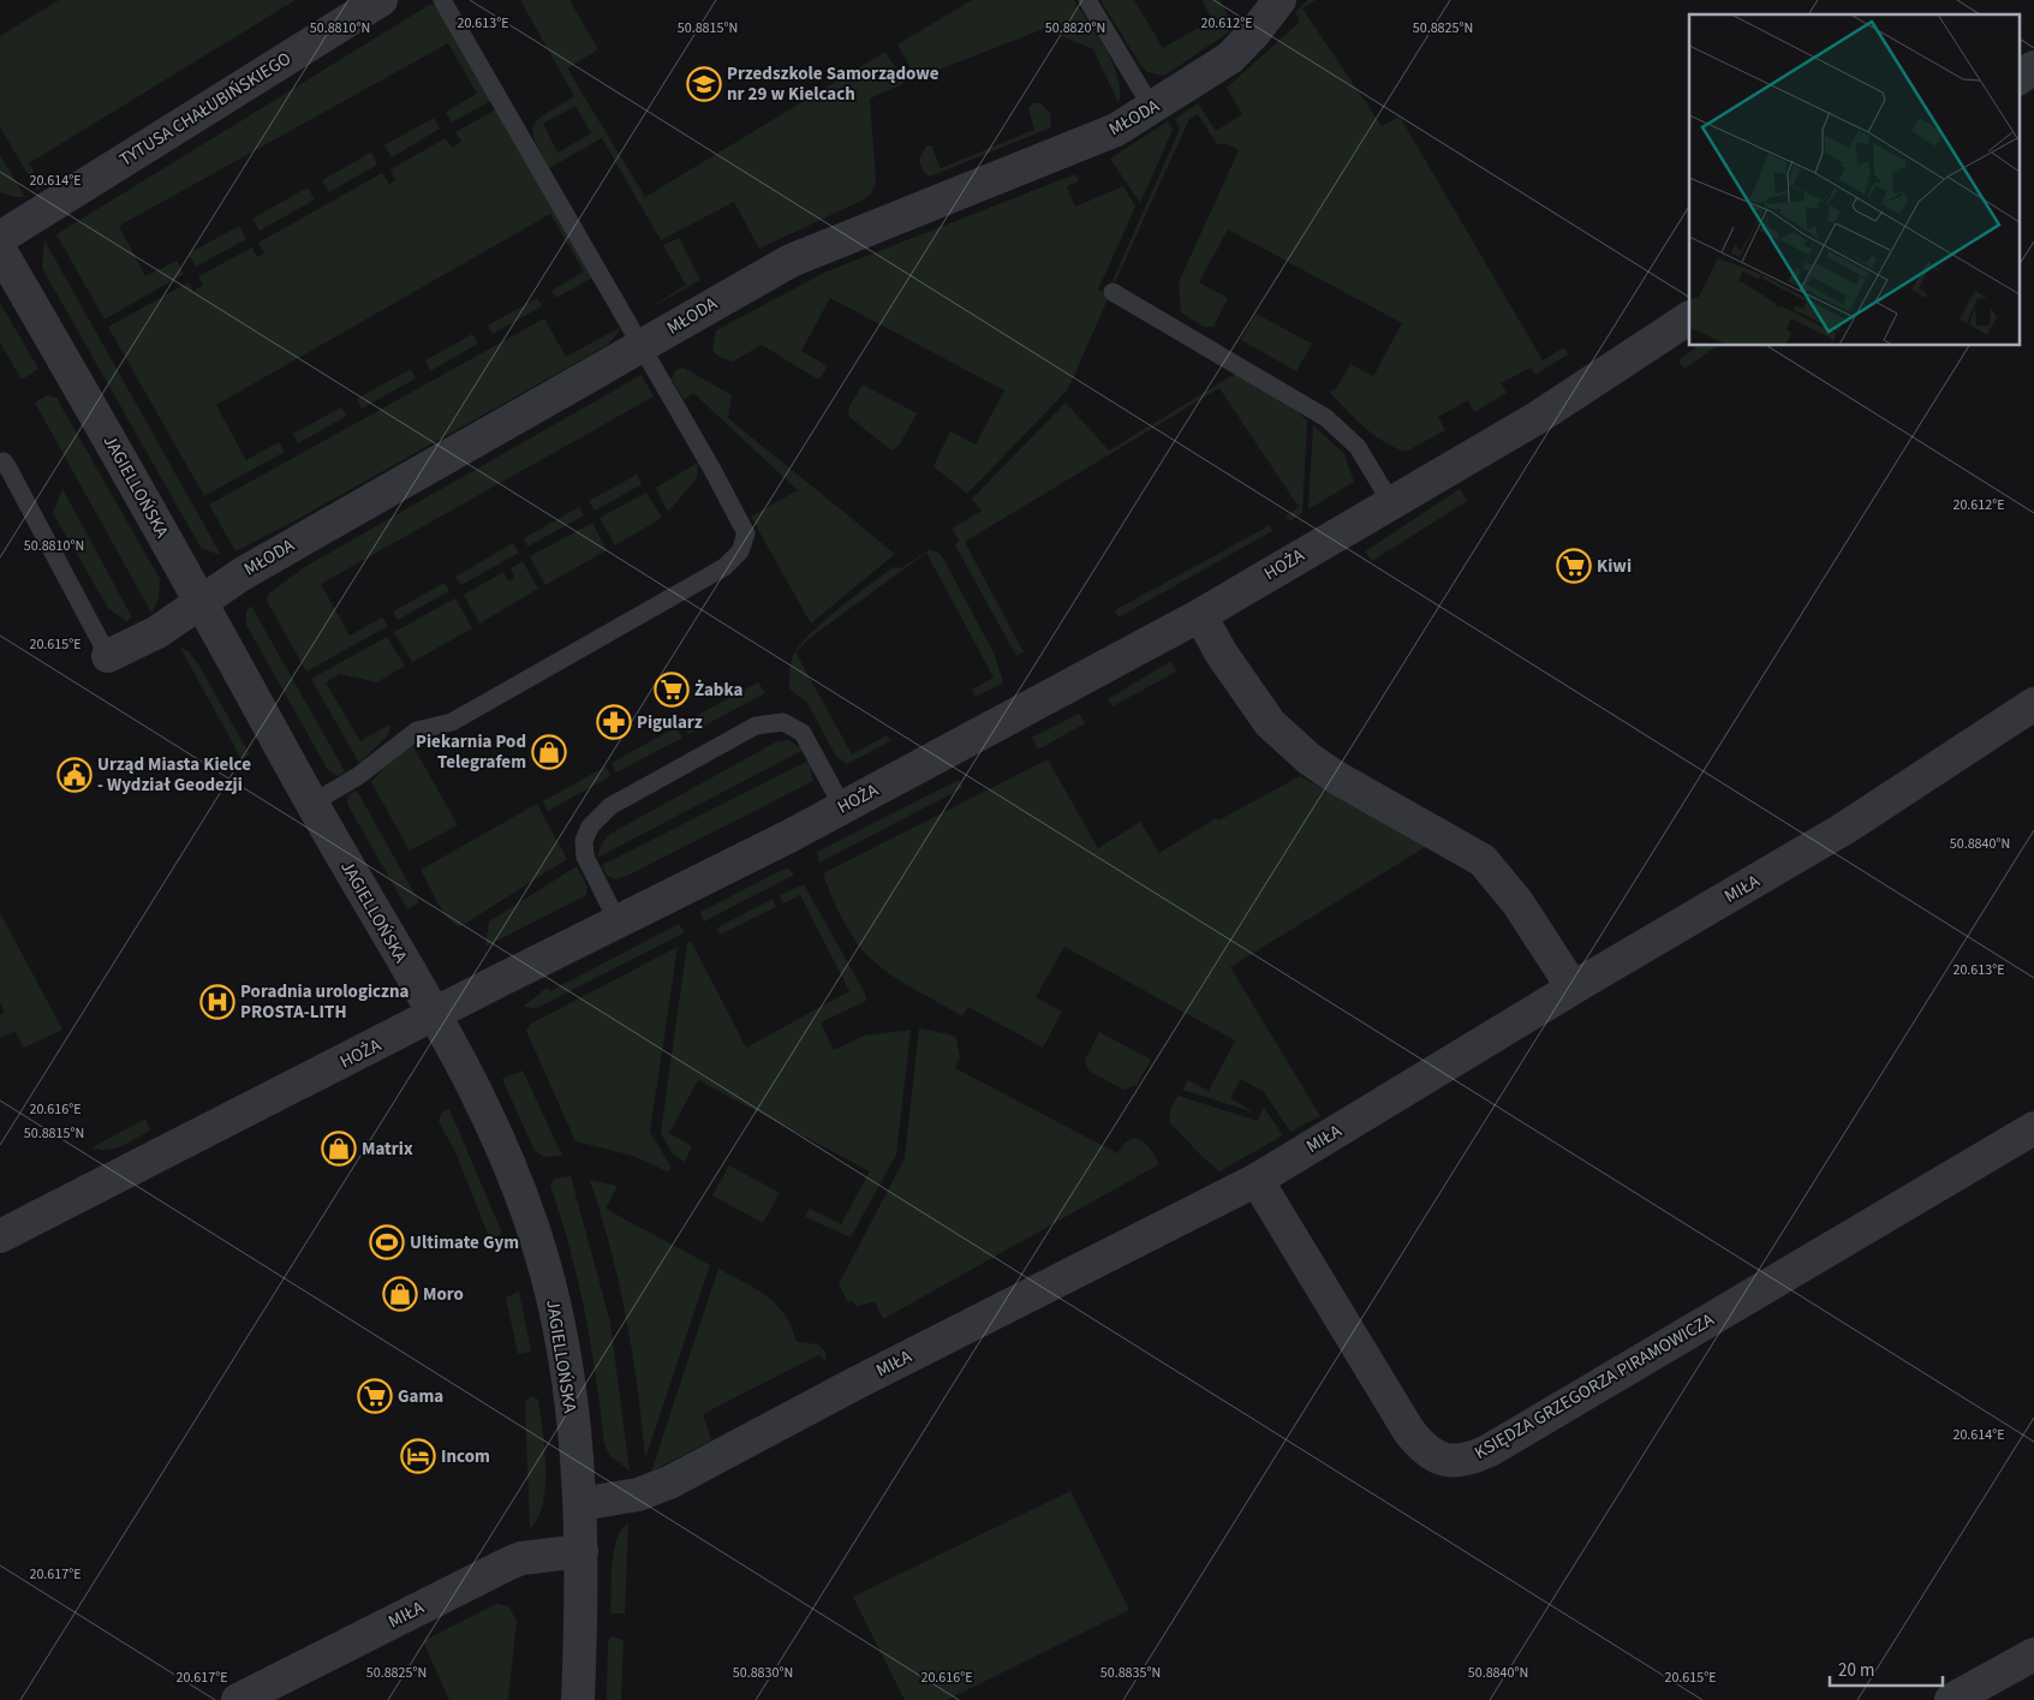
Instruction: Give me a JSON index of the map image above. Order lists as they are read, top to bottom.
{
  "streets": {
    "street": [
      "TYTUSA CHAŁUBIŃSKIEGO",
      "MŁODA",
      "JAGIELLOŃSKA",
      "HOŻA",
      "MIŁA",
      "KSIĘDZA GRZEGORZA PIRAMOWICZA"
    ]
  },
  "crossings": [
    ["MŁODA", "JAGIELLOŃSKA"],
    ["JAGIELLOŃSKA", "HOŻA"],
    ["JAGIELLOŃSKA", "MIŁA"],
    ["MIŁA", "KSIĘDZA GRZEGORZA PIRAMOWICZA"]
  ],
  "places": {
    "school or university": ["Przedszkole Samorządowe nr 29 w Kielcach"],
    "supermarket": ["Kiwi", "Żabka", "Gama"],
    "pharmacy": ["Pigularz"],
    "shop": ["Piekarnia Pod Telegrafem", "Matrix", "Moro"],
    "public building": ["Urząd Miasta Kielce - Wydział Geodezji"],
    "hospital": ["Poradnia urologiczna PROSTA-LITH"],
    "sports": ["Ultimate Gym"],
    "hotel": ["Incom"]
  },
  "scale_bar": "20 m",
  "coordinates": [
    "20.613°E",
    "20.612°E",
    "50.8810°N",
    "50.8815°N",
    "50.8820°N",
    "50.8825°N",
    "20.614°E",
    "20.615°E",
    "50.8840°N",
    "20.616°E",
    "20.617°E",
    "50.8830°N",
    "50.8835°N"
  ]
}
